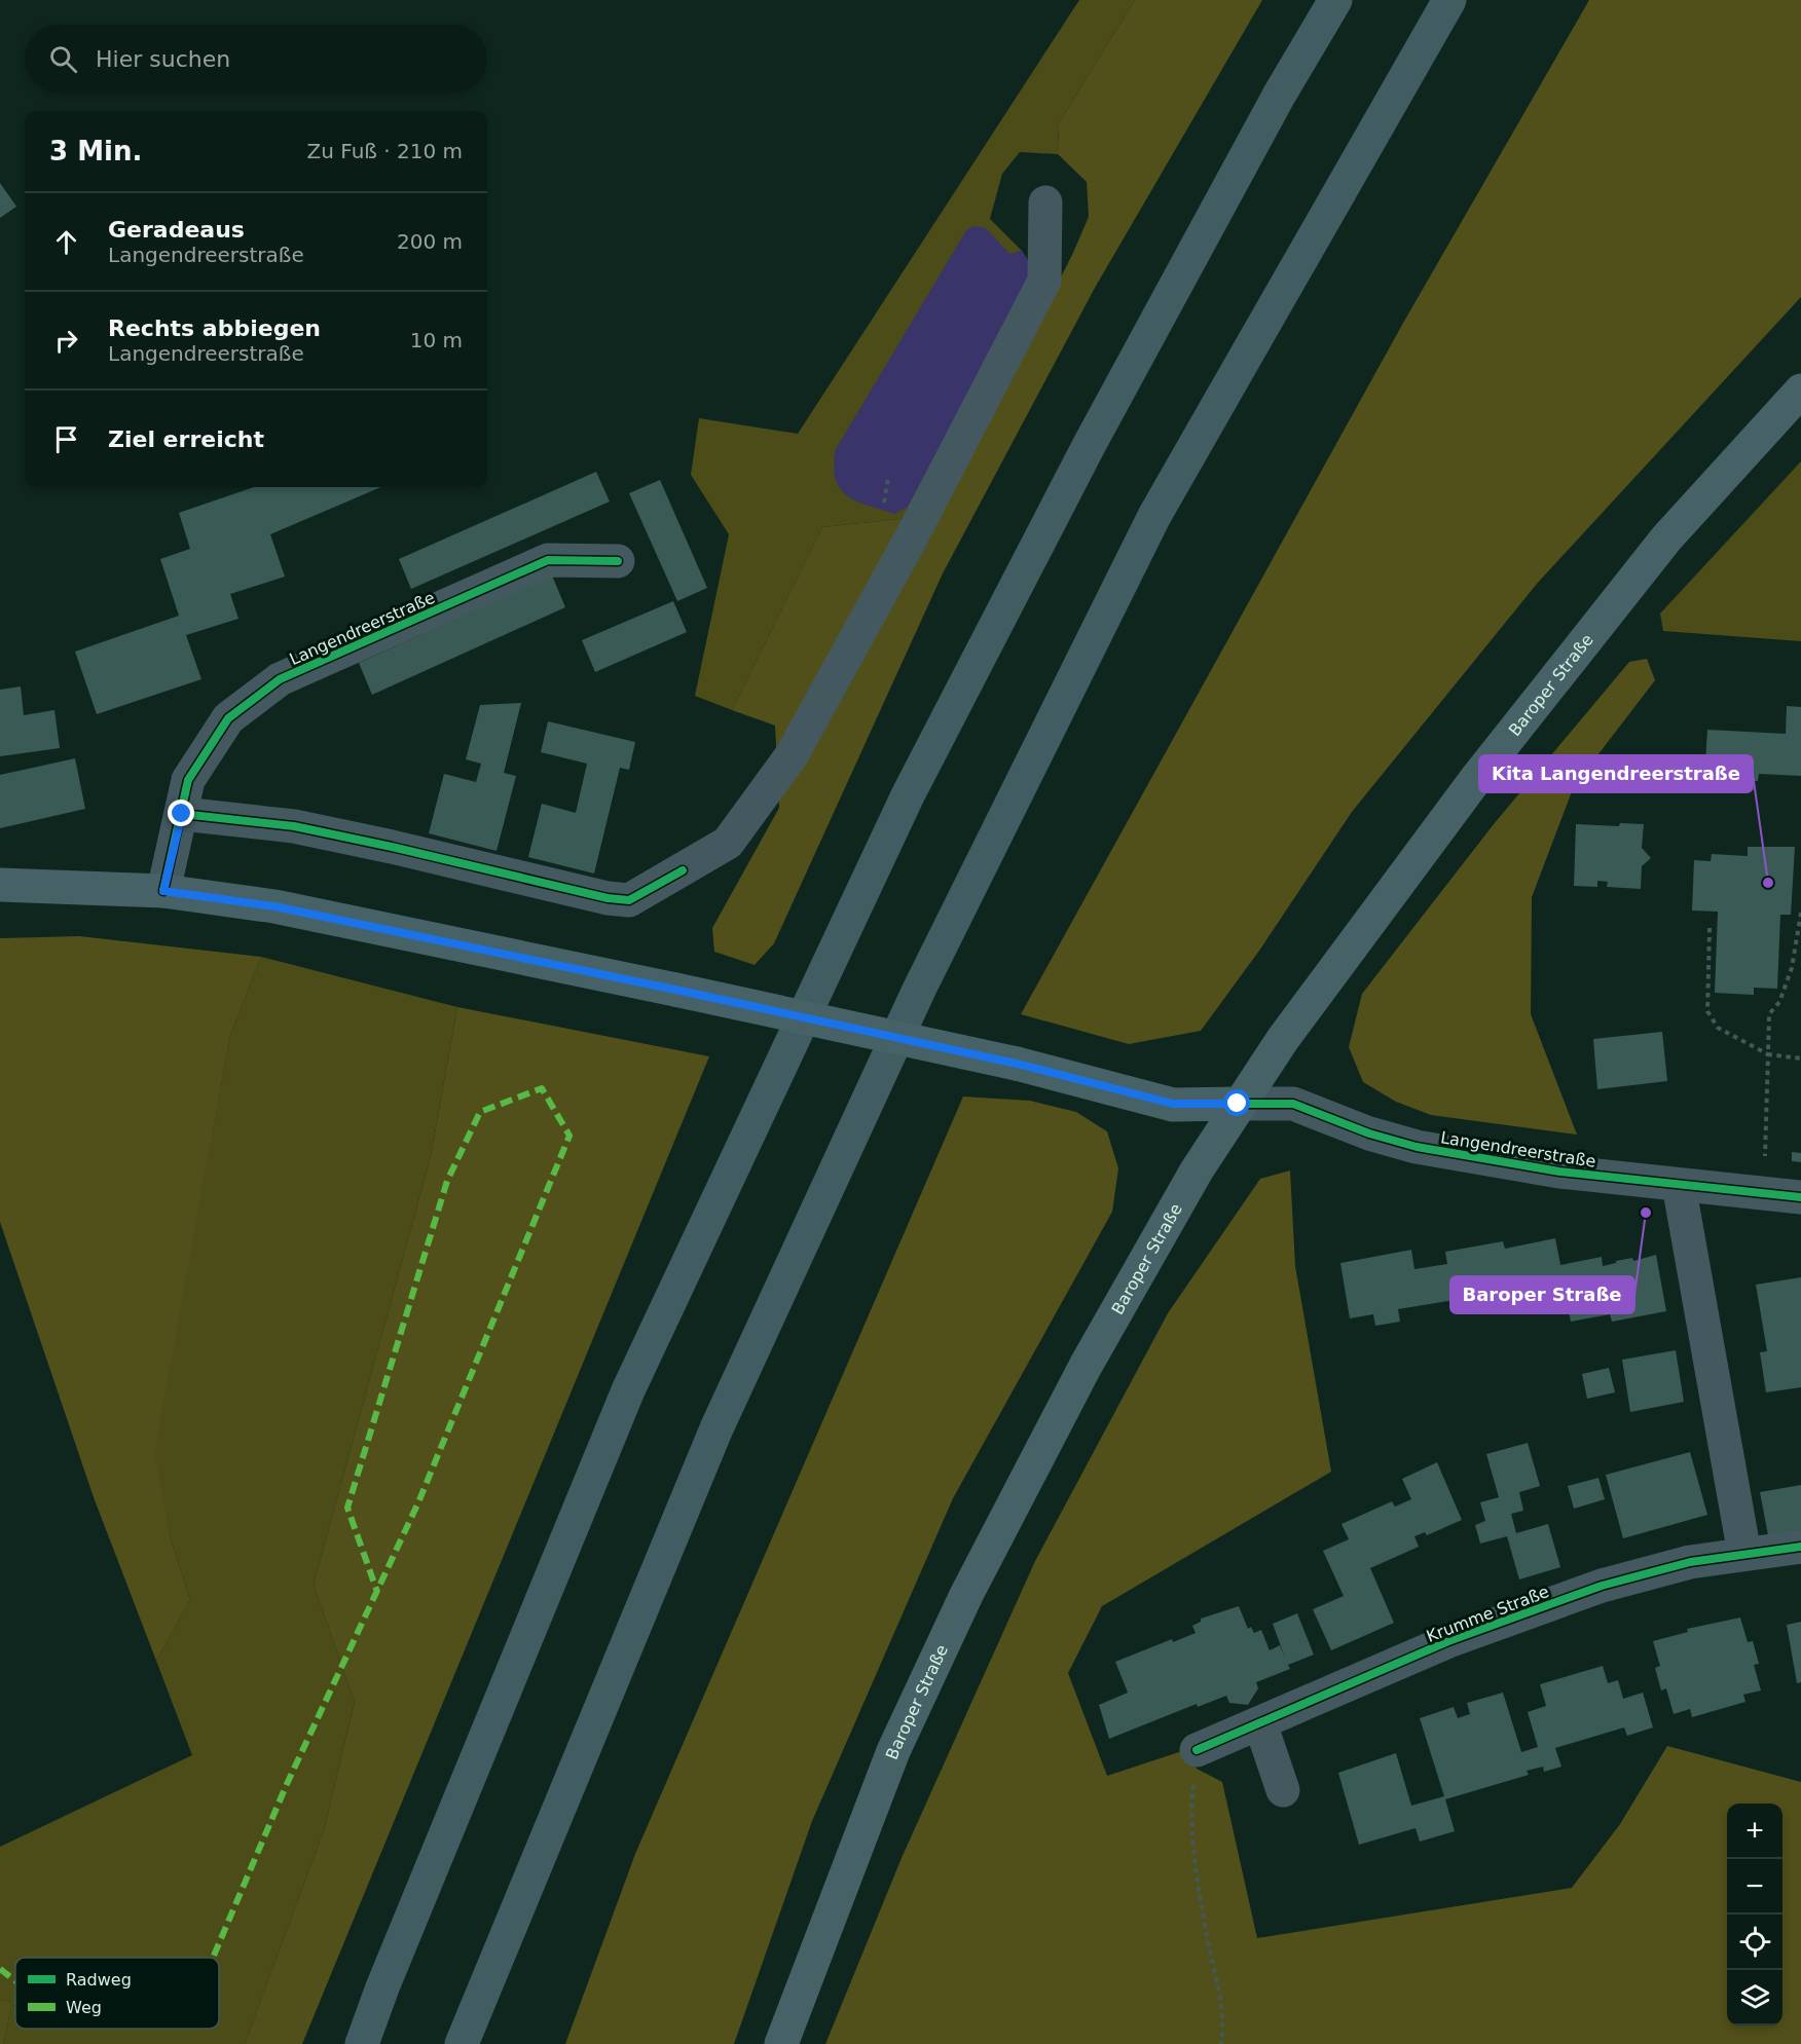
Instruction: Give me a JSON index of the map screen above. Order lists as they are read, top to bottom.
{
  "streets": {
    "main road": ["Langendreerstraße", "Baroper Straße"],
    "street": ["Krumme Straße"]
  },
  "crossings": [
    ["Langendreerstraße", "Baroper Straße"]
  ],
  "places": ["Kita Langendreerstraße", "Baroper Straße"],
  "legend": ["Radweg", "Weg"],
  "page": {
    "search": "Hier suchen",
    "heading": ["3 Min.", "Zu Fuß · 210 m"],
    "list": [
      ["Geradeaus", "Langendreerstraße", "200 m"],
      ["Rechts abbiegen", "Langendreerstraße", "10 m"],
      "Ziel erreicht"
    ],
    "map_buttons": ["+", "−"]
  }
}
